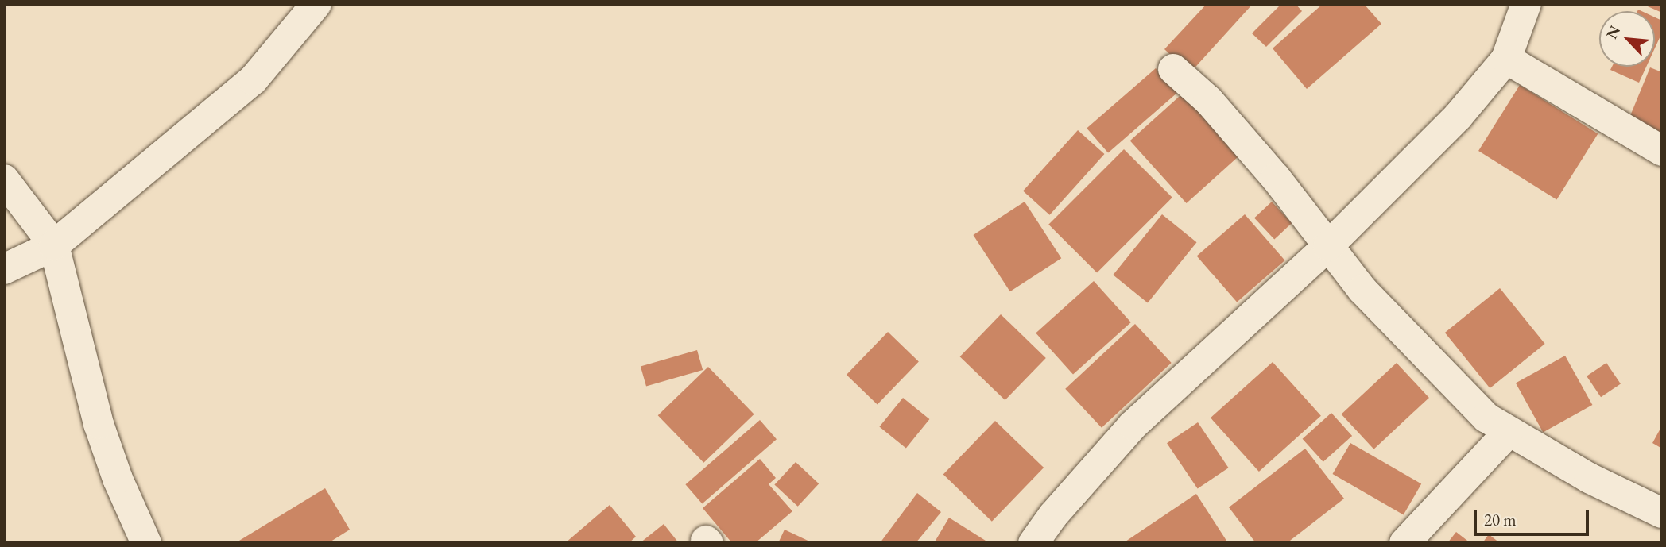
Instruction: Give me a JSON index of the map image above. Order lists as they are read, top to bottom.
{
  "scale_bar": "20 m",
  "north": "top left"
}
